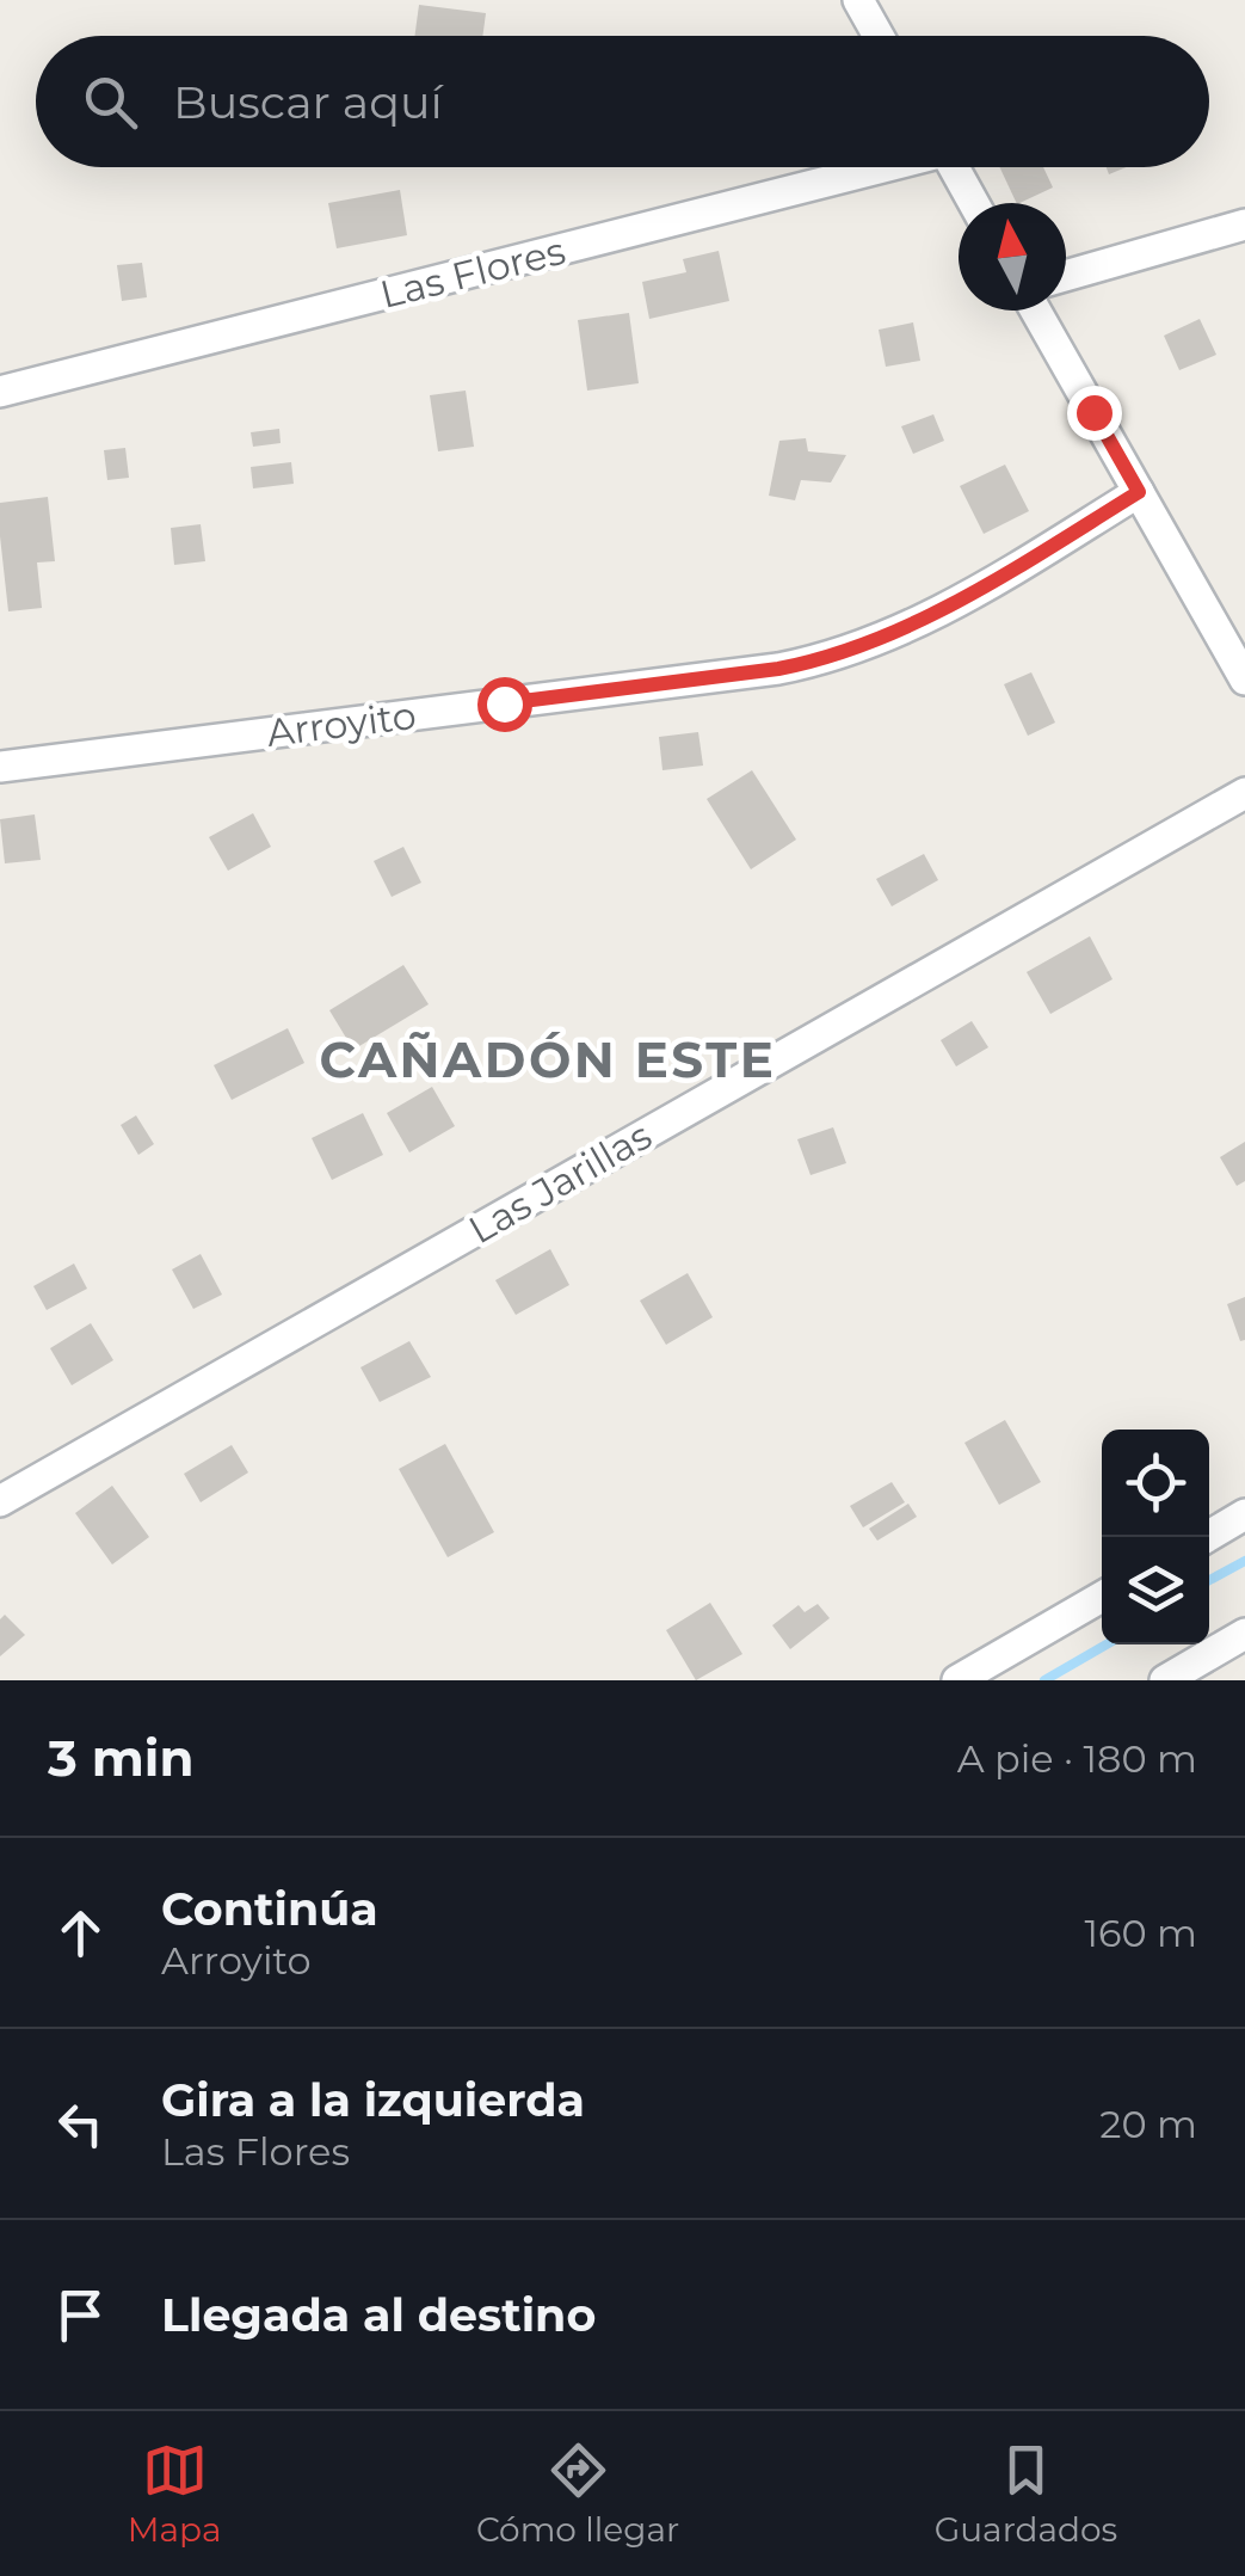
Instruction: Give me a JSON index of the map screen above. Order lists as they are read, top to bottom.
{
  "streets": {
    "street": ["Las Flores", "Arroyito", "Las Jarillas"]
  },
  "districts": ["CAÑADÓN ESTE"],
  "north": "top",
  "page": {
    "search": "Buscar aquí",
    "heading": ["3 min", "A pie · 180 m"],
    "list": [
      ["Continúa", "Arroyito", "160 m"],
      ["Gira a la izquierda", "Las Flores", "20 m"],
      "Llegada al destino"
    ],
    "nav": ["Mapa", "Cómo llegar", "Guardados"]
  }
}
